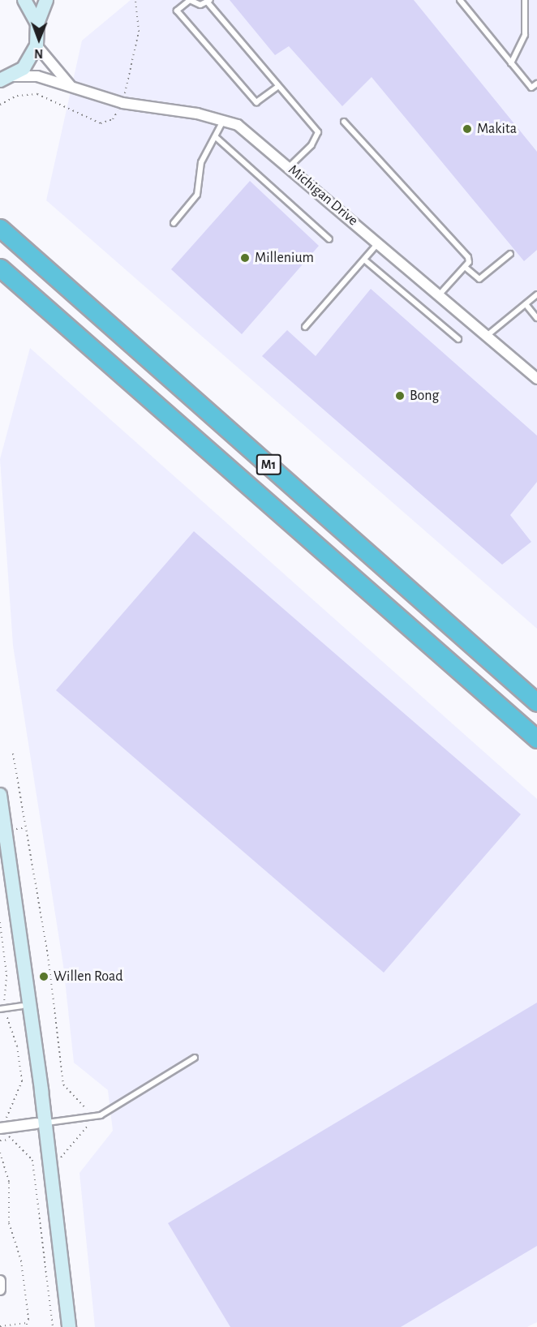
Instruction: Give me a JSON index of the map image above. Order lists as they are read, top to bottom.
{
  "streets": {
    "highway": ["M1"],
    "street": ["Michigan Drive"]
  },
  "places": [
    "Makita",
    "Millenium",
    "Bong",
    "Willen Road"
  ],
  "north": "bottom"
}
